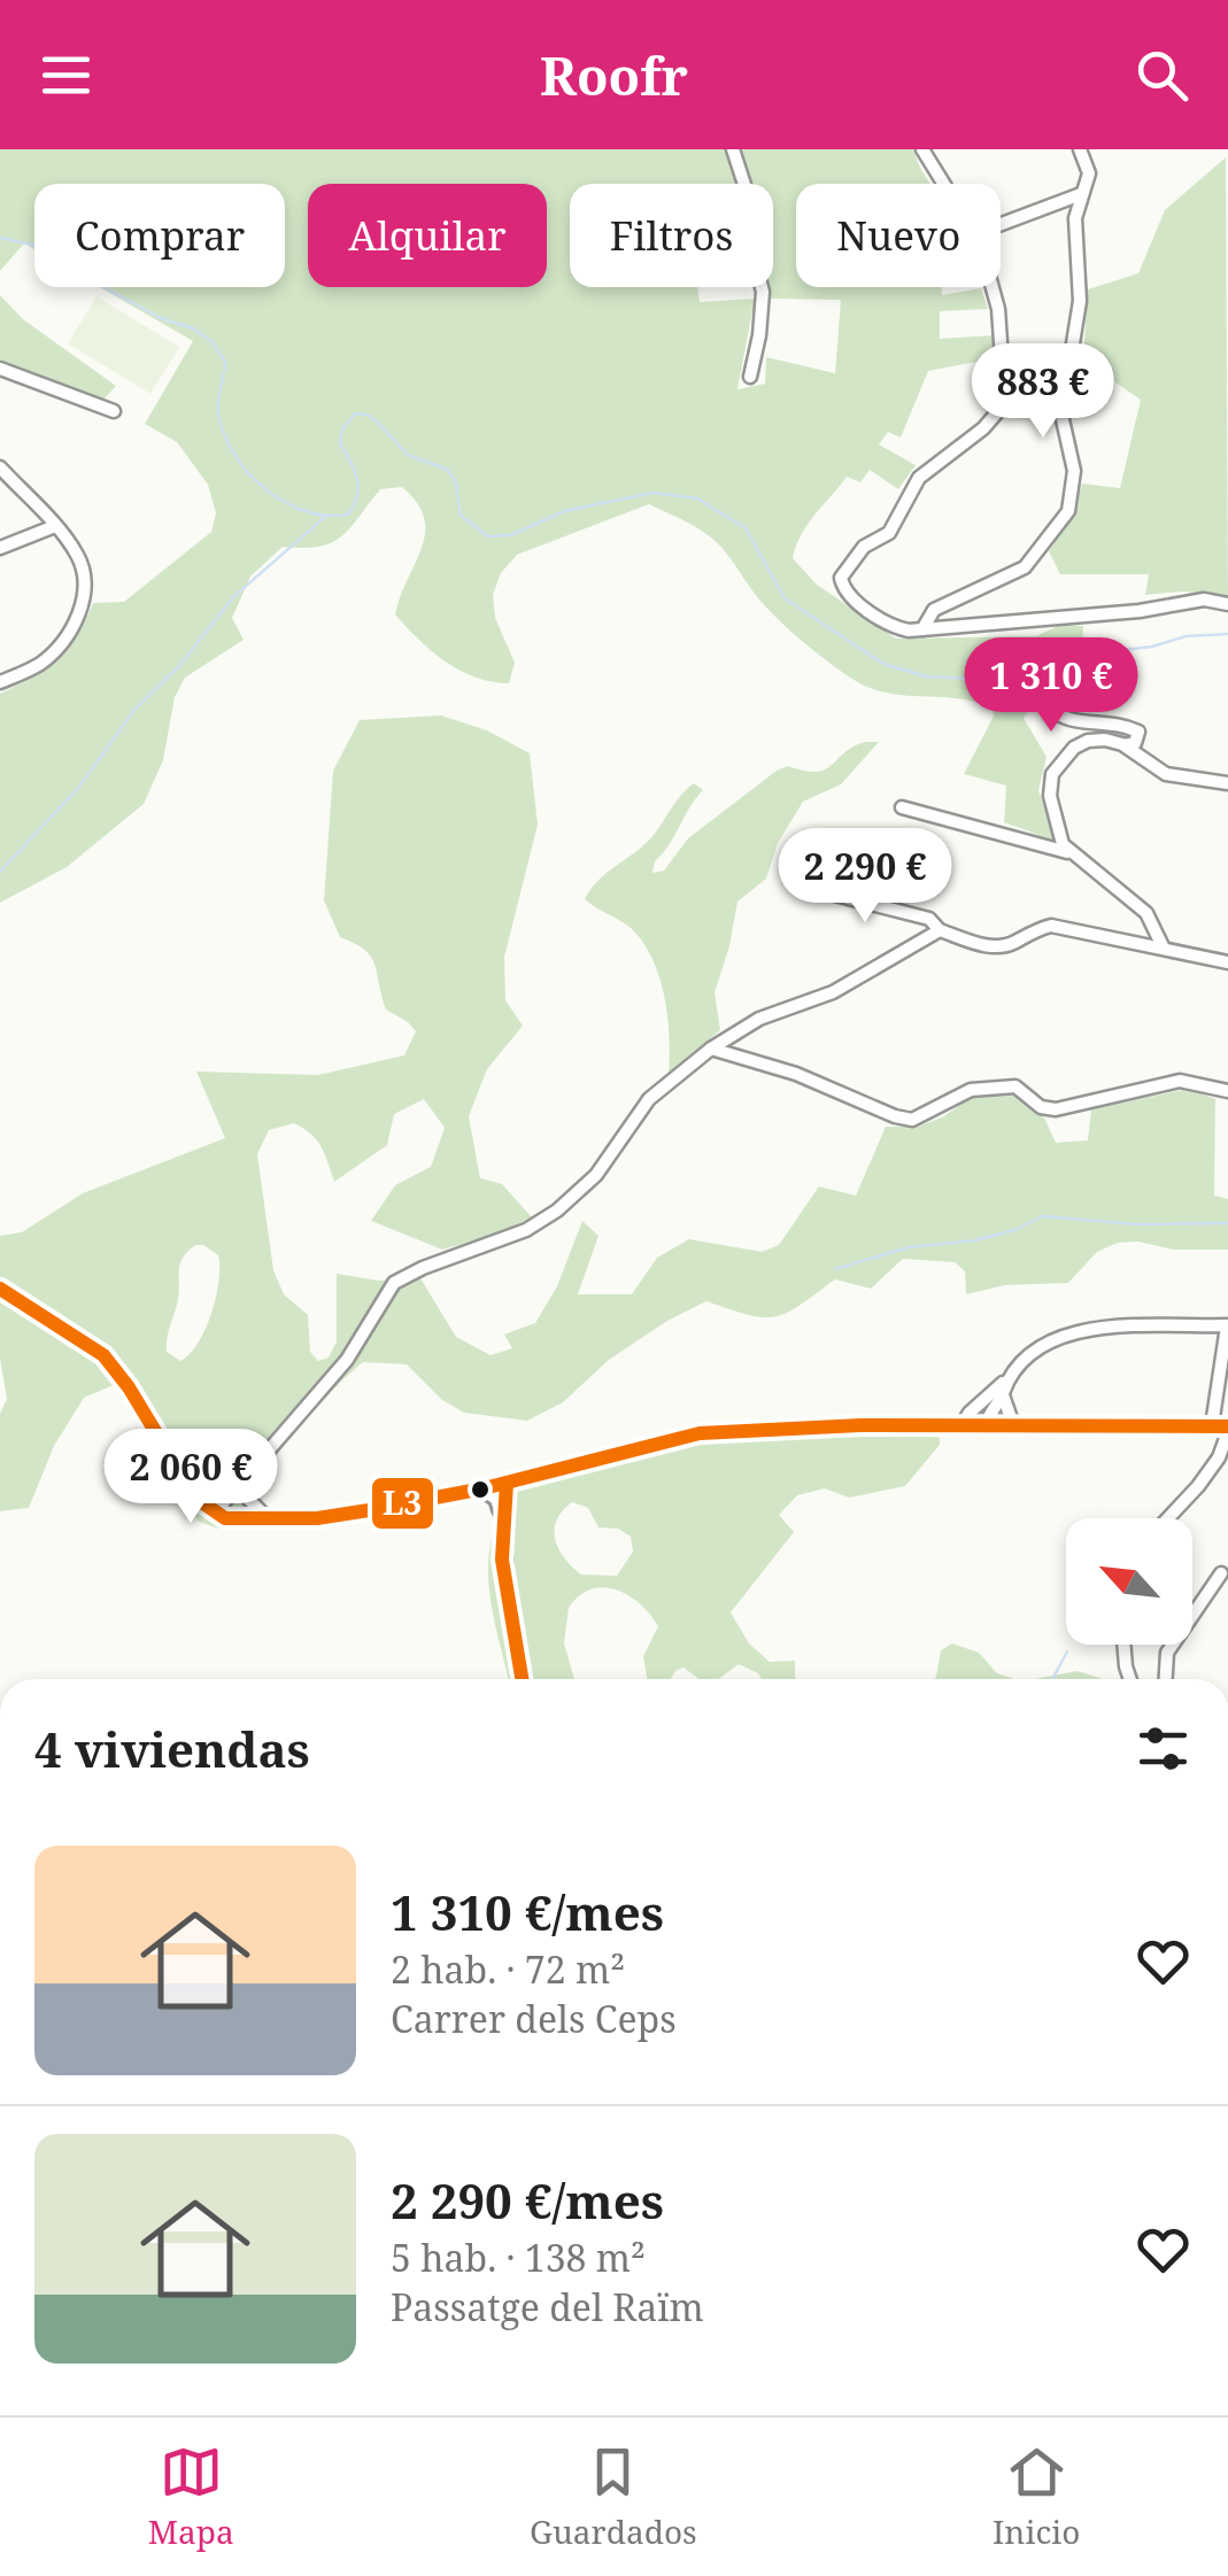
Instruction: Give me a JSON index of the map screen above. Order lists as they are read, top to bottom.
{
  "lines": ["transit line L3"],
  "north": "top left",
  "page": {
    "header": "Roofr",
    "chip": [
      "Comprar",
      "Alquilar",
      "Filtros",
      "Nuevo"
    ],
    "price": [
      "883 €",
      "1 310 €",
      "2 290 €",
      "2 060 €"
    ],
    "heading": "4 viviendas",
    "list": [
      {
        "name": "1 310 €/mes",
        "note": "2 hab. · 72 m² · Carrer dels Ceps"
      },
      {
        "name": "2 290 €/mes",
        "note": "5 hab. · 138 m² · Passatge del Raïm"
      }
    ],
    "tabs": ["Mapa", "Guardados", "Inicio"]
  }
}
